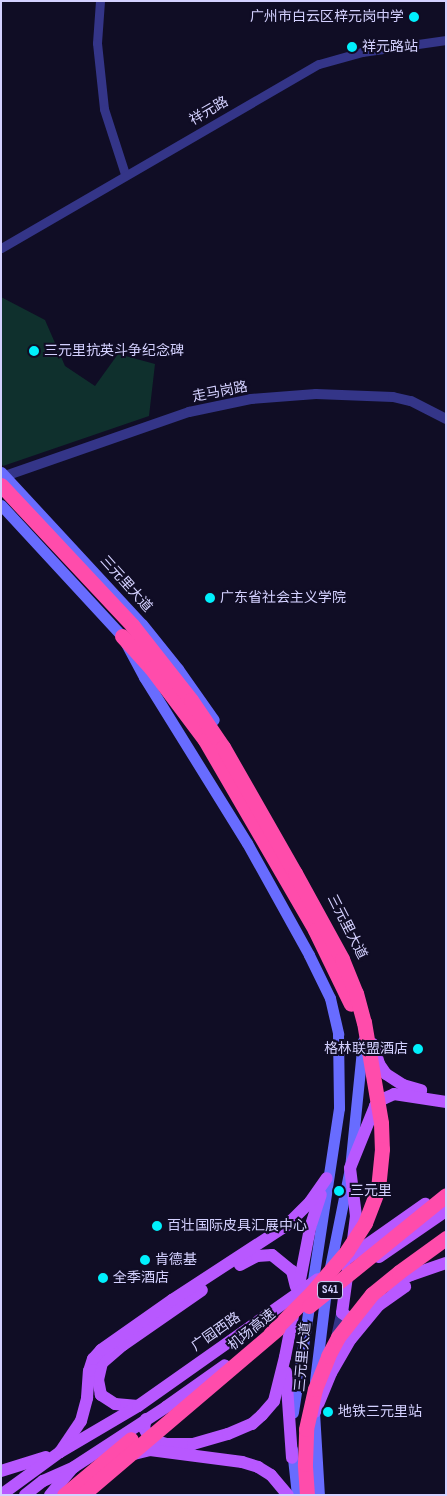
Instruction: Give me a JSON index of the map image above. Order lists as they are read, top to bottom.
{
  "streets": {
    "highway": ["S41", "机场高速"],
    "main road": ["三元里大道", "广园西路"],
    "street": ["祥元路", "走马岗路"]
  },
  "crossings": [
    ["走马岗路", "三元里大道"],
    ["机场高速", "广园西路"]
  ],
  "places": [
    "广州市白云区梓元岗中学",
    "祥元路站",
    "三元里抗英斗争纪念碑",
    "广东省社会主义学院",
    "格林联盟酒店",
    "三元里",
    "百壮国际皮具汇展中心",
    "肯德基",
    "全季酒店",
    "地铁三元里站"
  ]
}
